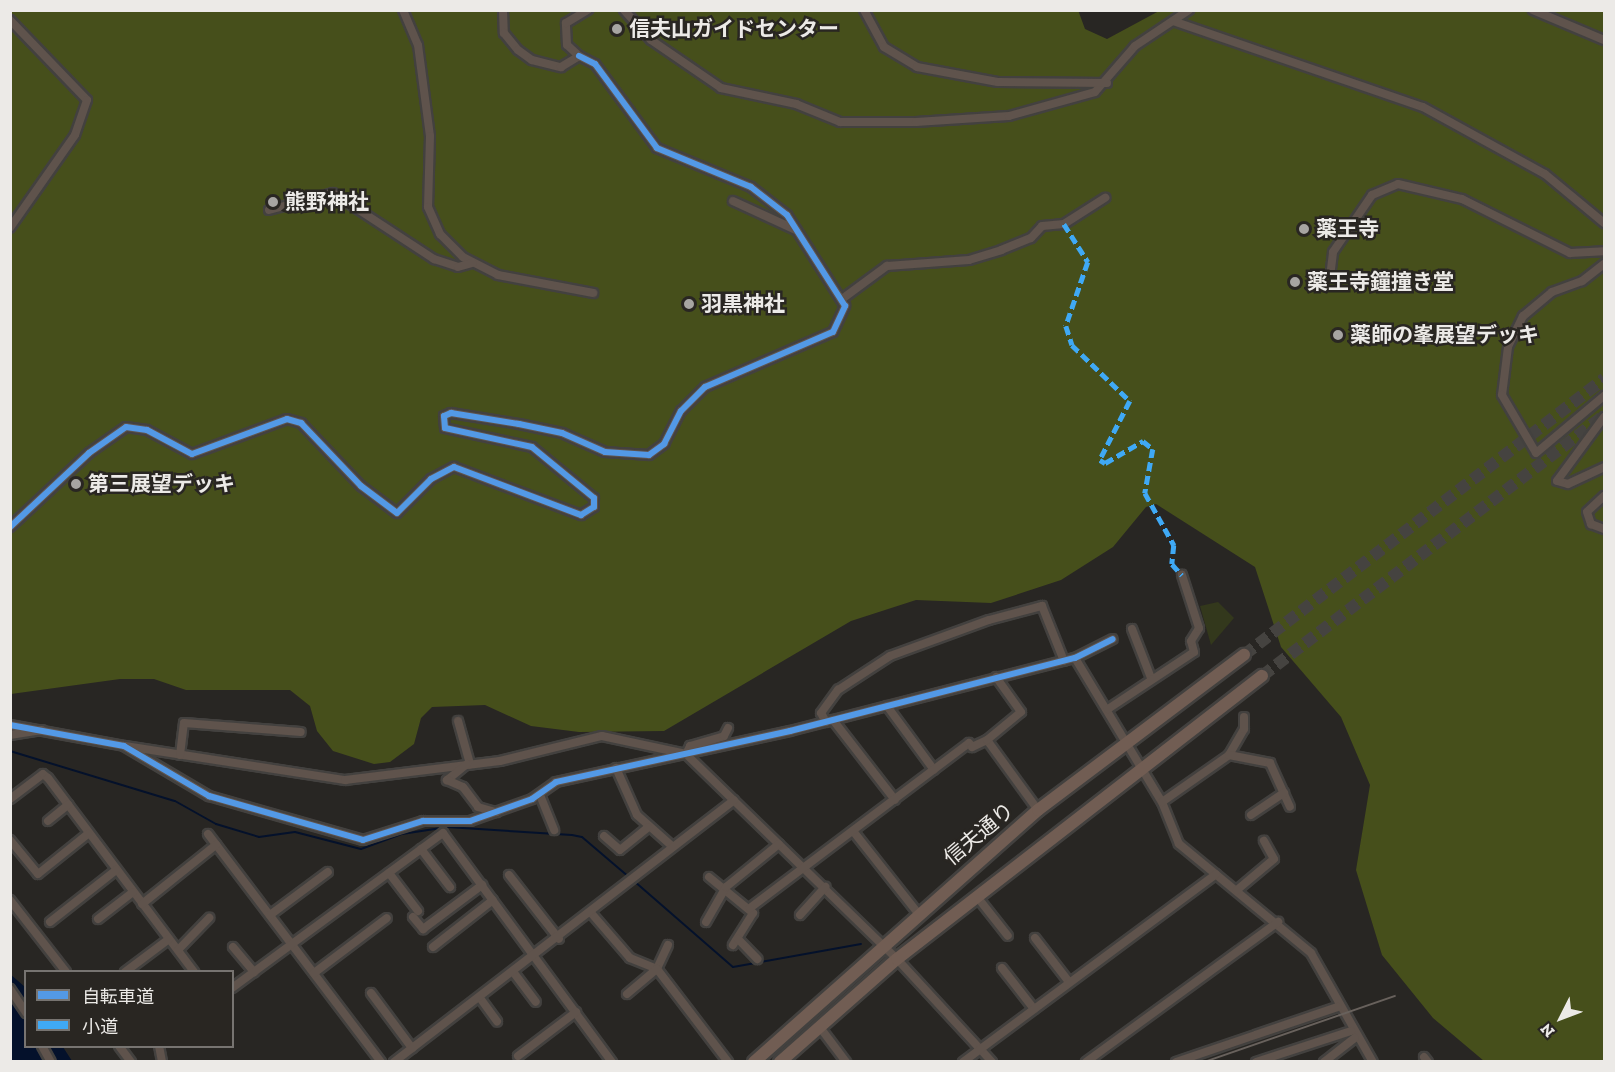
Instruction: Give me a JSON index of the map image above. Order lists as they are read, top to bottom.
{
  "streets": {
    "highway": ["信夫通り"]
  },
  "places": [
    "信夫山ガイドセンター",
    "熊野神社",
    "薬王寺",
    "薬王寺鐘撞き堂",
    "羽黒神社",
    "薬師の峯展望デッキ",
    "第三展望デッキ"
  ],
  "legend": ["自転車道", "小道"],
  "north": "bottom left"
}
